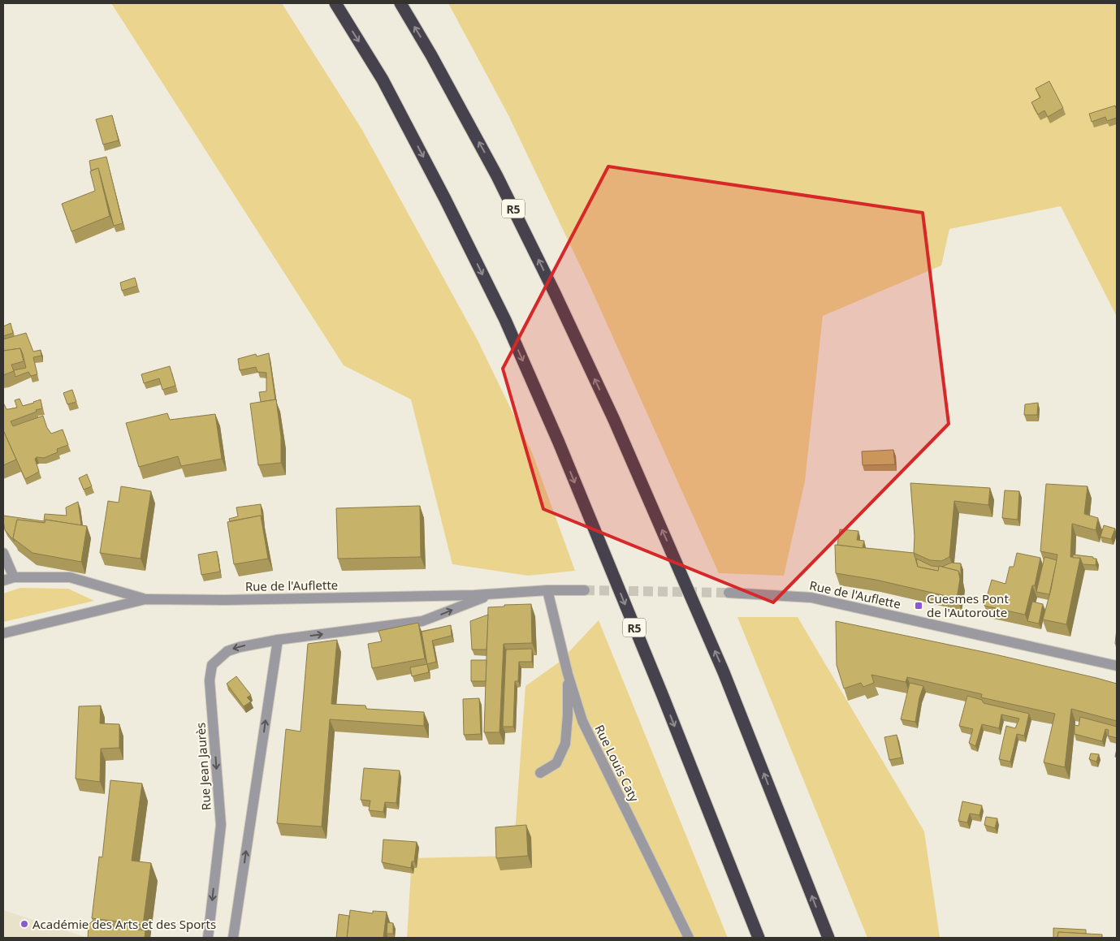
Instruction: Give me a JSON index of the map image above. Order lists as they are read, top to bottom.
{
  "streets": {
    "highway": ["R5"],
    "street": ["Rue de l'Auflette", "Rue Louis Caty", "Rue Jean Jaurès"]
  },
  "crossings": [
    ["Rue de l'Auflette", "Rue Louis Caty"],
    ["Rue de l'Auflette", "Rue Jean Jaurès"]
  ],
  "places": {
    "transit": ["Cuesmes Pont de l'Autoroute"],
    "other": ["Académie des Arts et des Sports"]
  }
}
